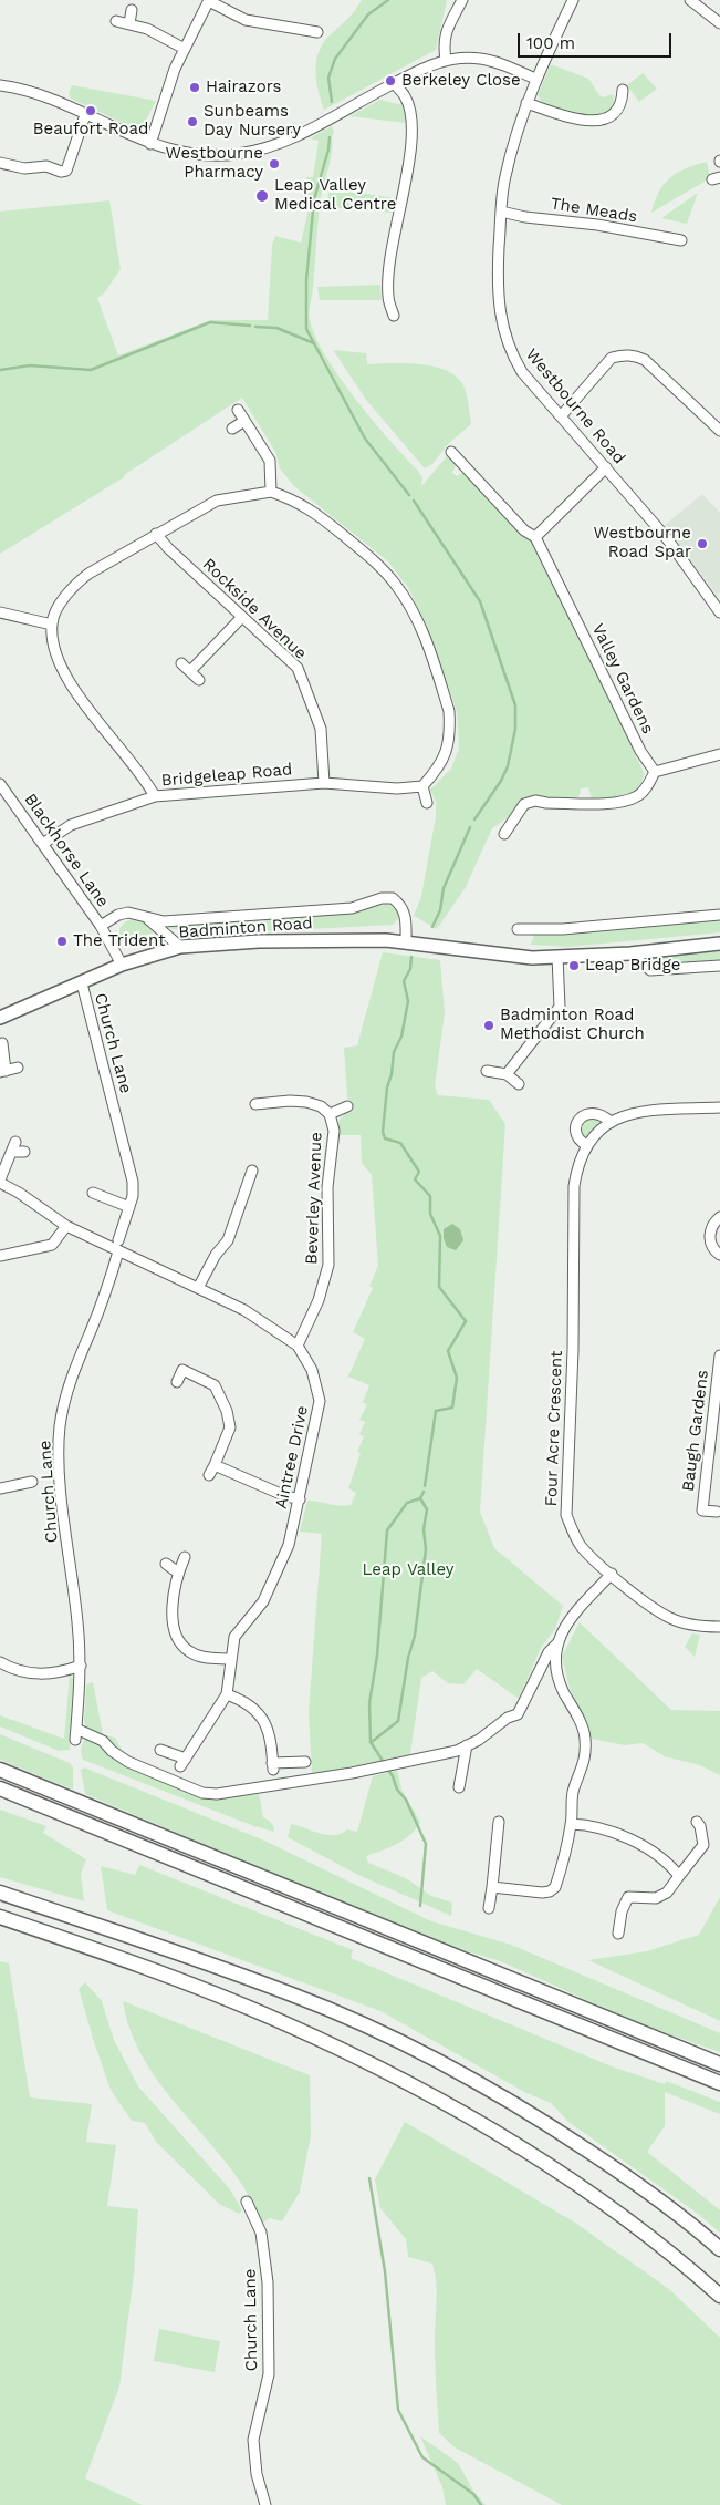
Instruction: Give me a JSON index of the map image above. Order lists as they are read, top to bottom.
{
  "streets": {
    "main road": ["Badminton Road"],
    "street": [
      "The Meads",
      "Westbourne Road",
      "Rockside Avenue",
      "Valley Gardens",
      "Bridgeleap Road",
      "Blackhorse Lane",
      "Church Lane",
      "Beverley Avenue",
      "Four Acre Crescent",
      "Baugh Gardens",
      "Aintree Drive"
    ]
  },
  "crossings": [
    ["The Meads", "Westbourne Road"],
    ["Rockside Avenue", "Bridgeleap Road"],
    ["Bridgeleap Road", "Blackhorse Lane"],
    ["Blackhorse Lane", "Badminton Road"],
    ["Badminton Road", "Church Lane"],
    ["Church Lane", "Aintree Drive"],
    ["Beverley Avenue", "Aintree Drive"]
  ],
  "parks": ["Leap Valley"],
  "places": [
    "Berkeley Close",
    "Hairazors",
    "Beaufort Road",
    "Sunbeams Day Nursery",
    "Westbourne Pharmacy",
    "Leap Valley Medical Centre",
    "Westbourne Road Spar",
    "The Trident",
    "Leap Bridge",
    "Badminton Road Methodist Church"
  ],
  "scale_bar": "100 m"
}
